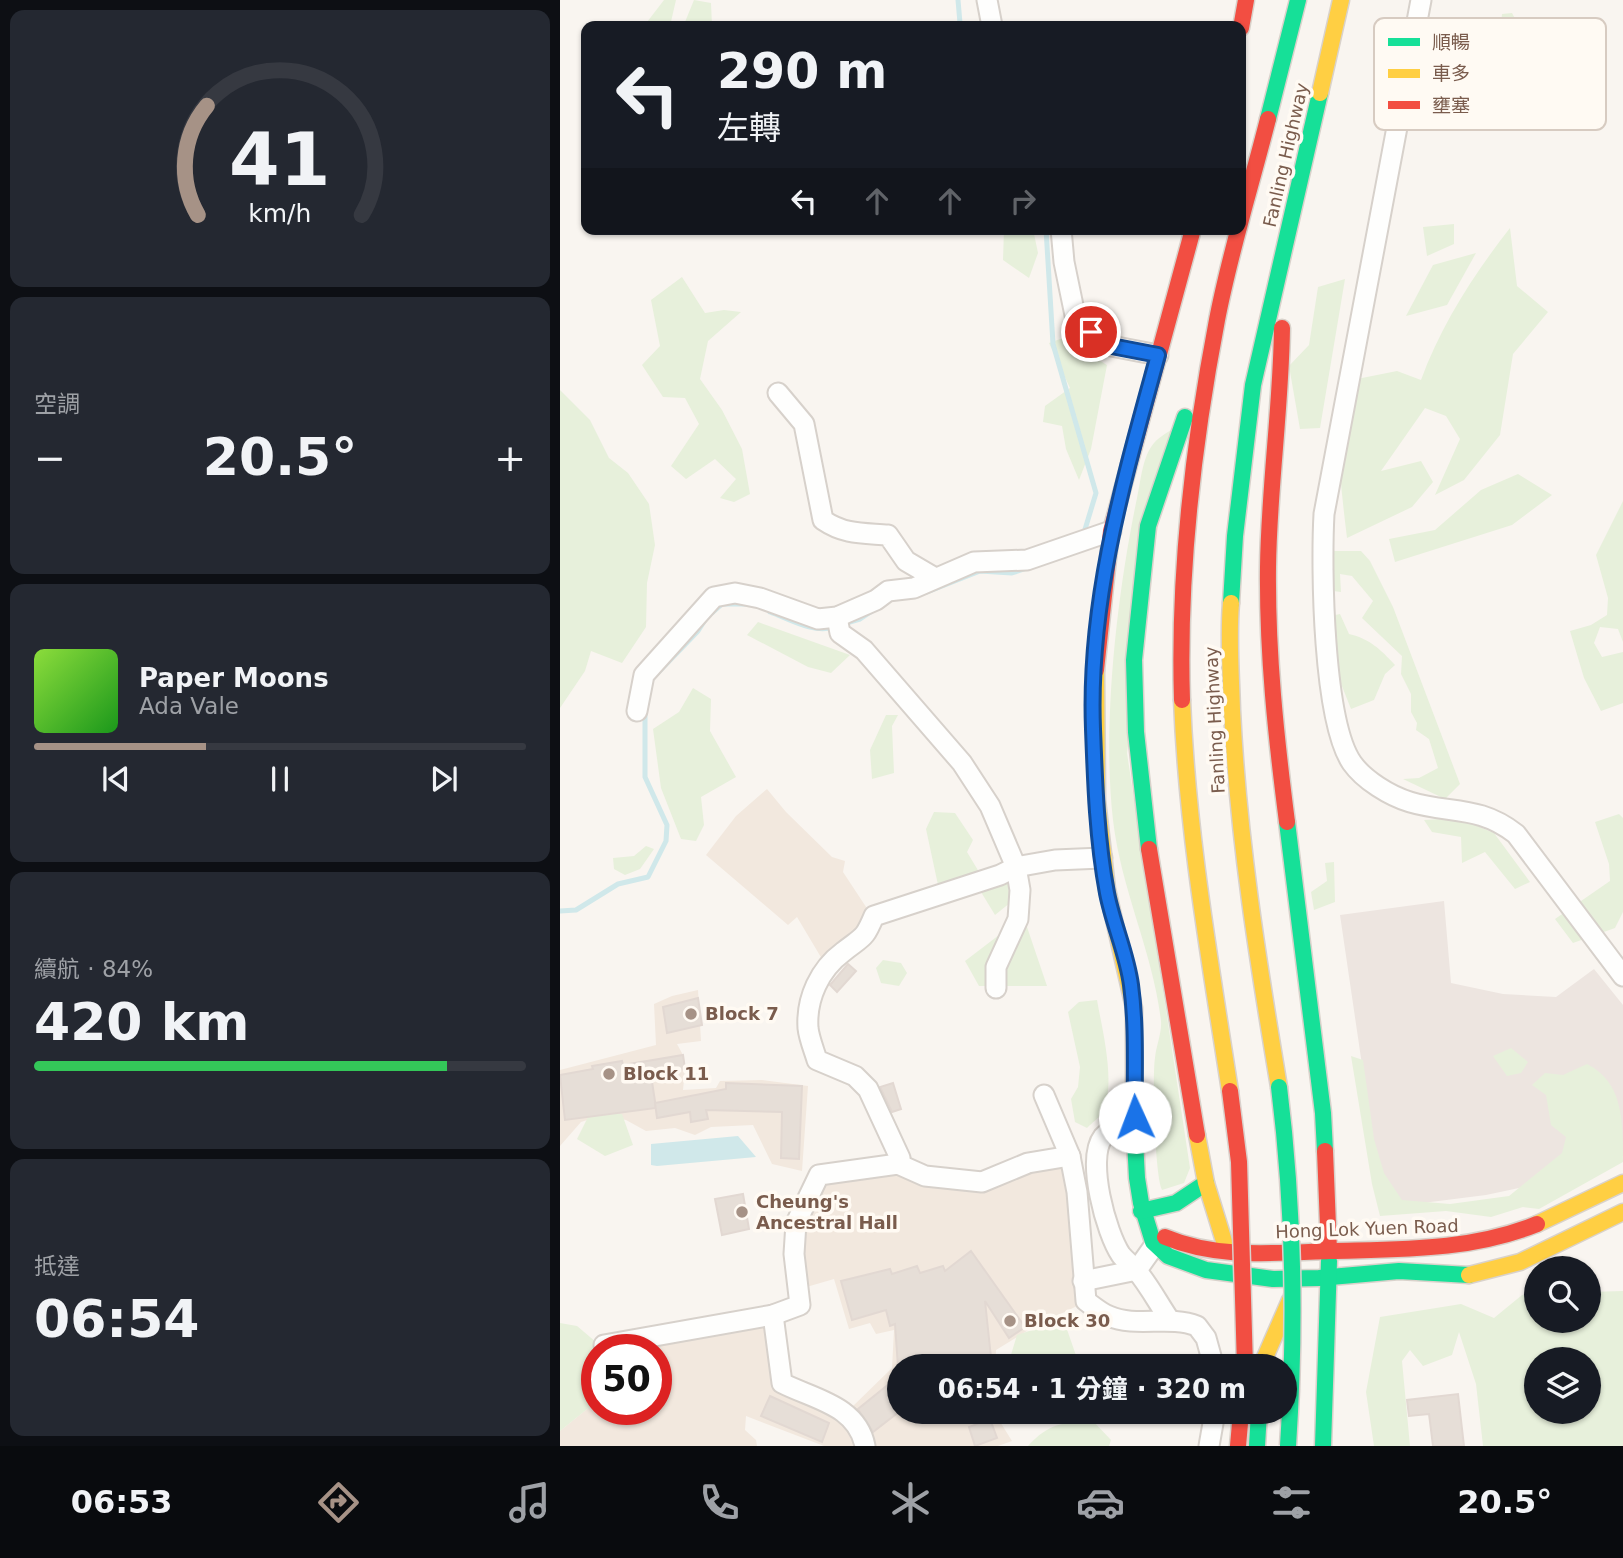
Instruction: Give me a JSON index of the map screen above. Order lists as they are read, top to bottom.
{
  "streets": {
    "main road": ["Fanling Highway", "Hong Lok Yuen Road"]
  },
  "places": [
    "Block 7",
    "Block 11",
    "Cheung's Ancestral Hall",
    "Block 30"
  ],
  "legend": ["順暢", "車多", "壅塞"],
  "page": {
    "turn": ["290 m", "左轉"],
    "tile": [
      "空調",
      ["續航 · 84%", "420 km"],
      ["抵達", "06:54"]
    ],
    "heat": ["−", "20.5°", "+"],
    "song": ["Paper Moons", "Ada Vale"],
    "limit": "50",
    "trip": "06:54 · 1 分鐘 · 320 m",
    "tabs": ["06:53", "20.5°"],
    "gauge": ["41", "km/h"]
  }
}
